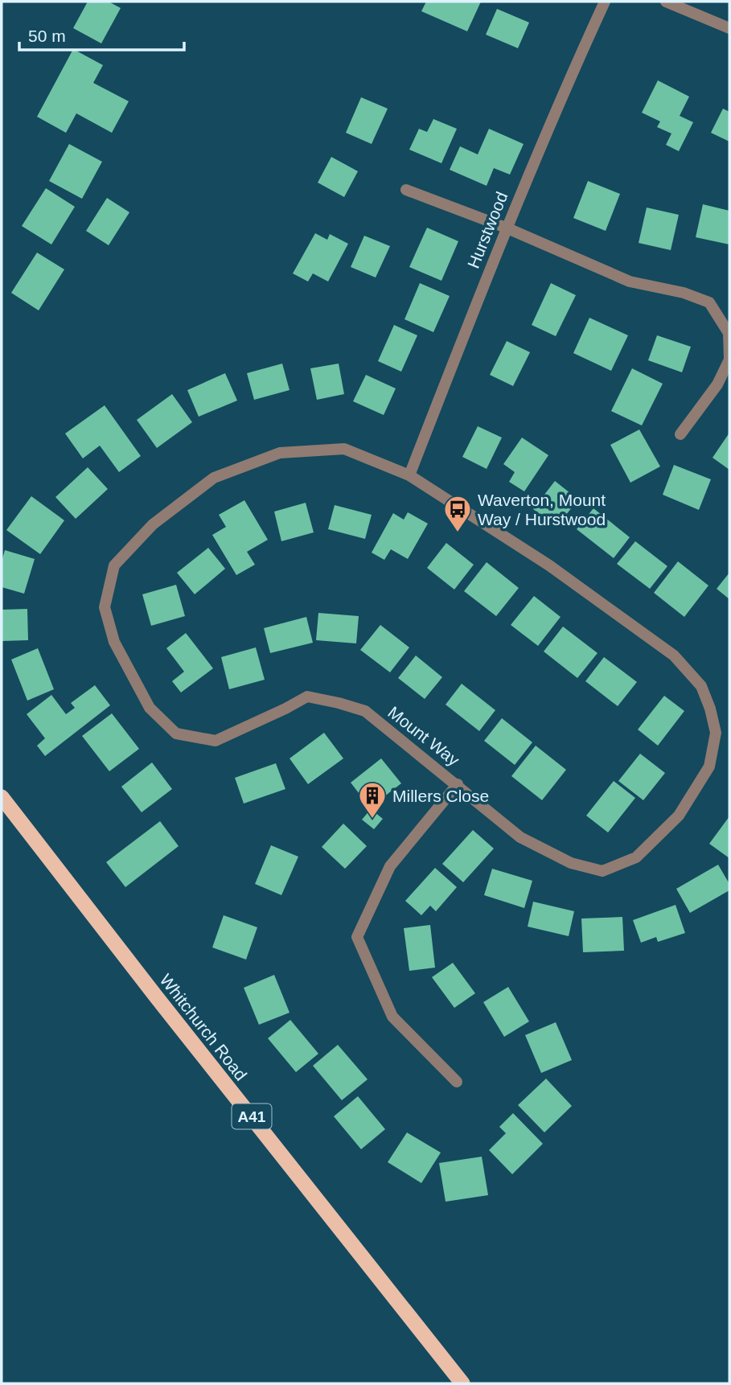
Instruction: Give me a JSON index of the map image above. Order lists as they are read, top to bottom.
{
  "streets": {
    "highway": ["Whitchurch Road", "A41"],
    "street": ["Hurstwood", "Mount Way"]
  },
  "crossings": [
    ["Hurstwood", "Mount Way"]
  ],
  "places": {
    "bus stop": ["Waverton, Mount Way / Hurstwood"],
    "building": ["Millers Close"]
  },
  "scale_bar": "50 m"
}
